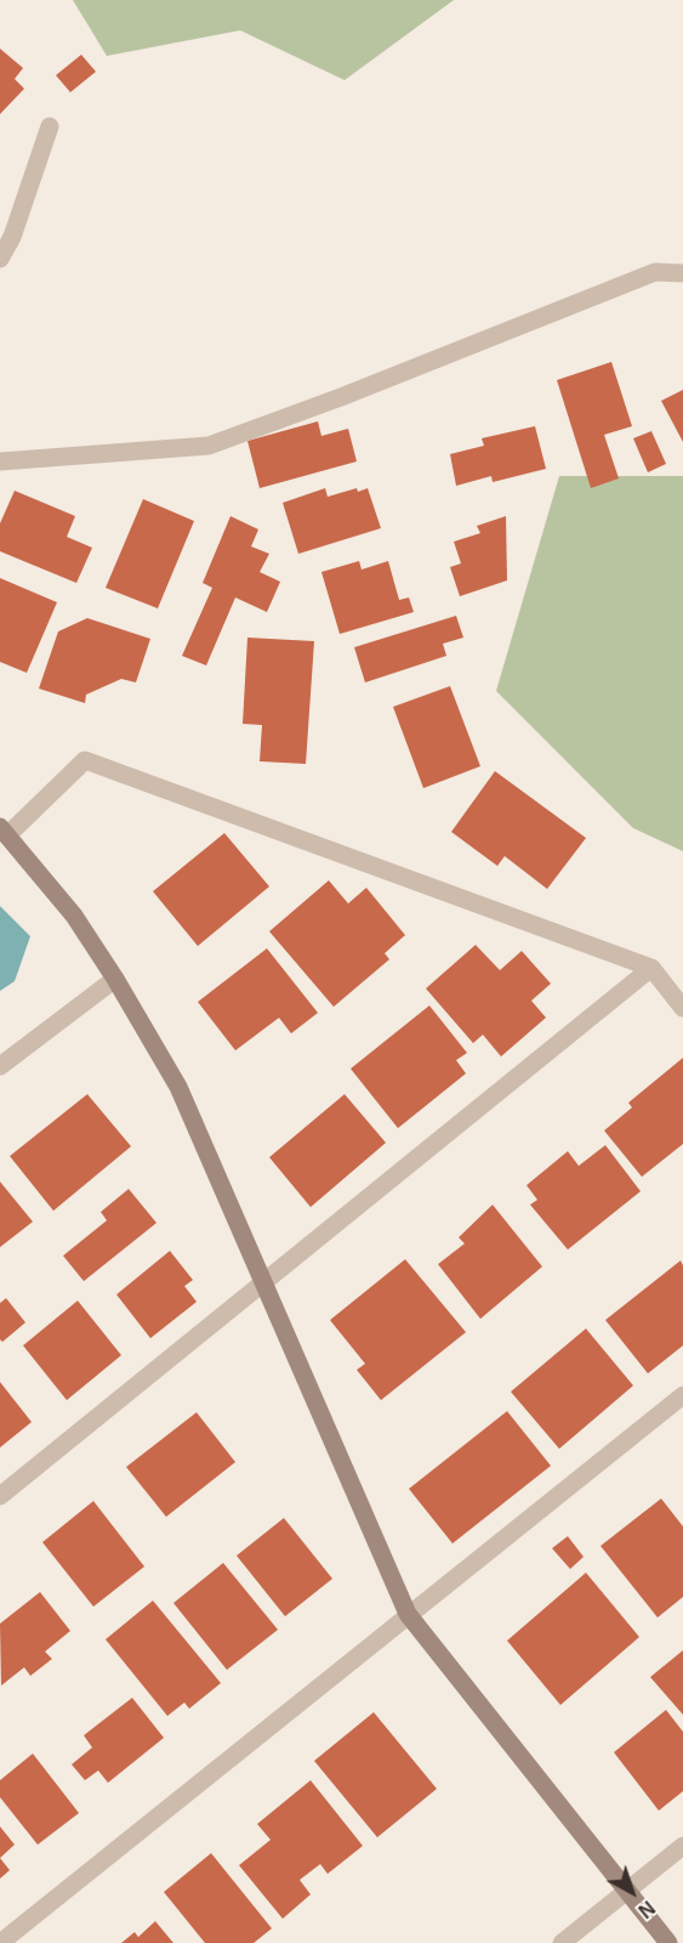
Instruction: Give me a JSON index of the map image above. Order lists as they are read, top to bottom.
{
  "north": "bottom right"
}
